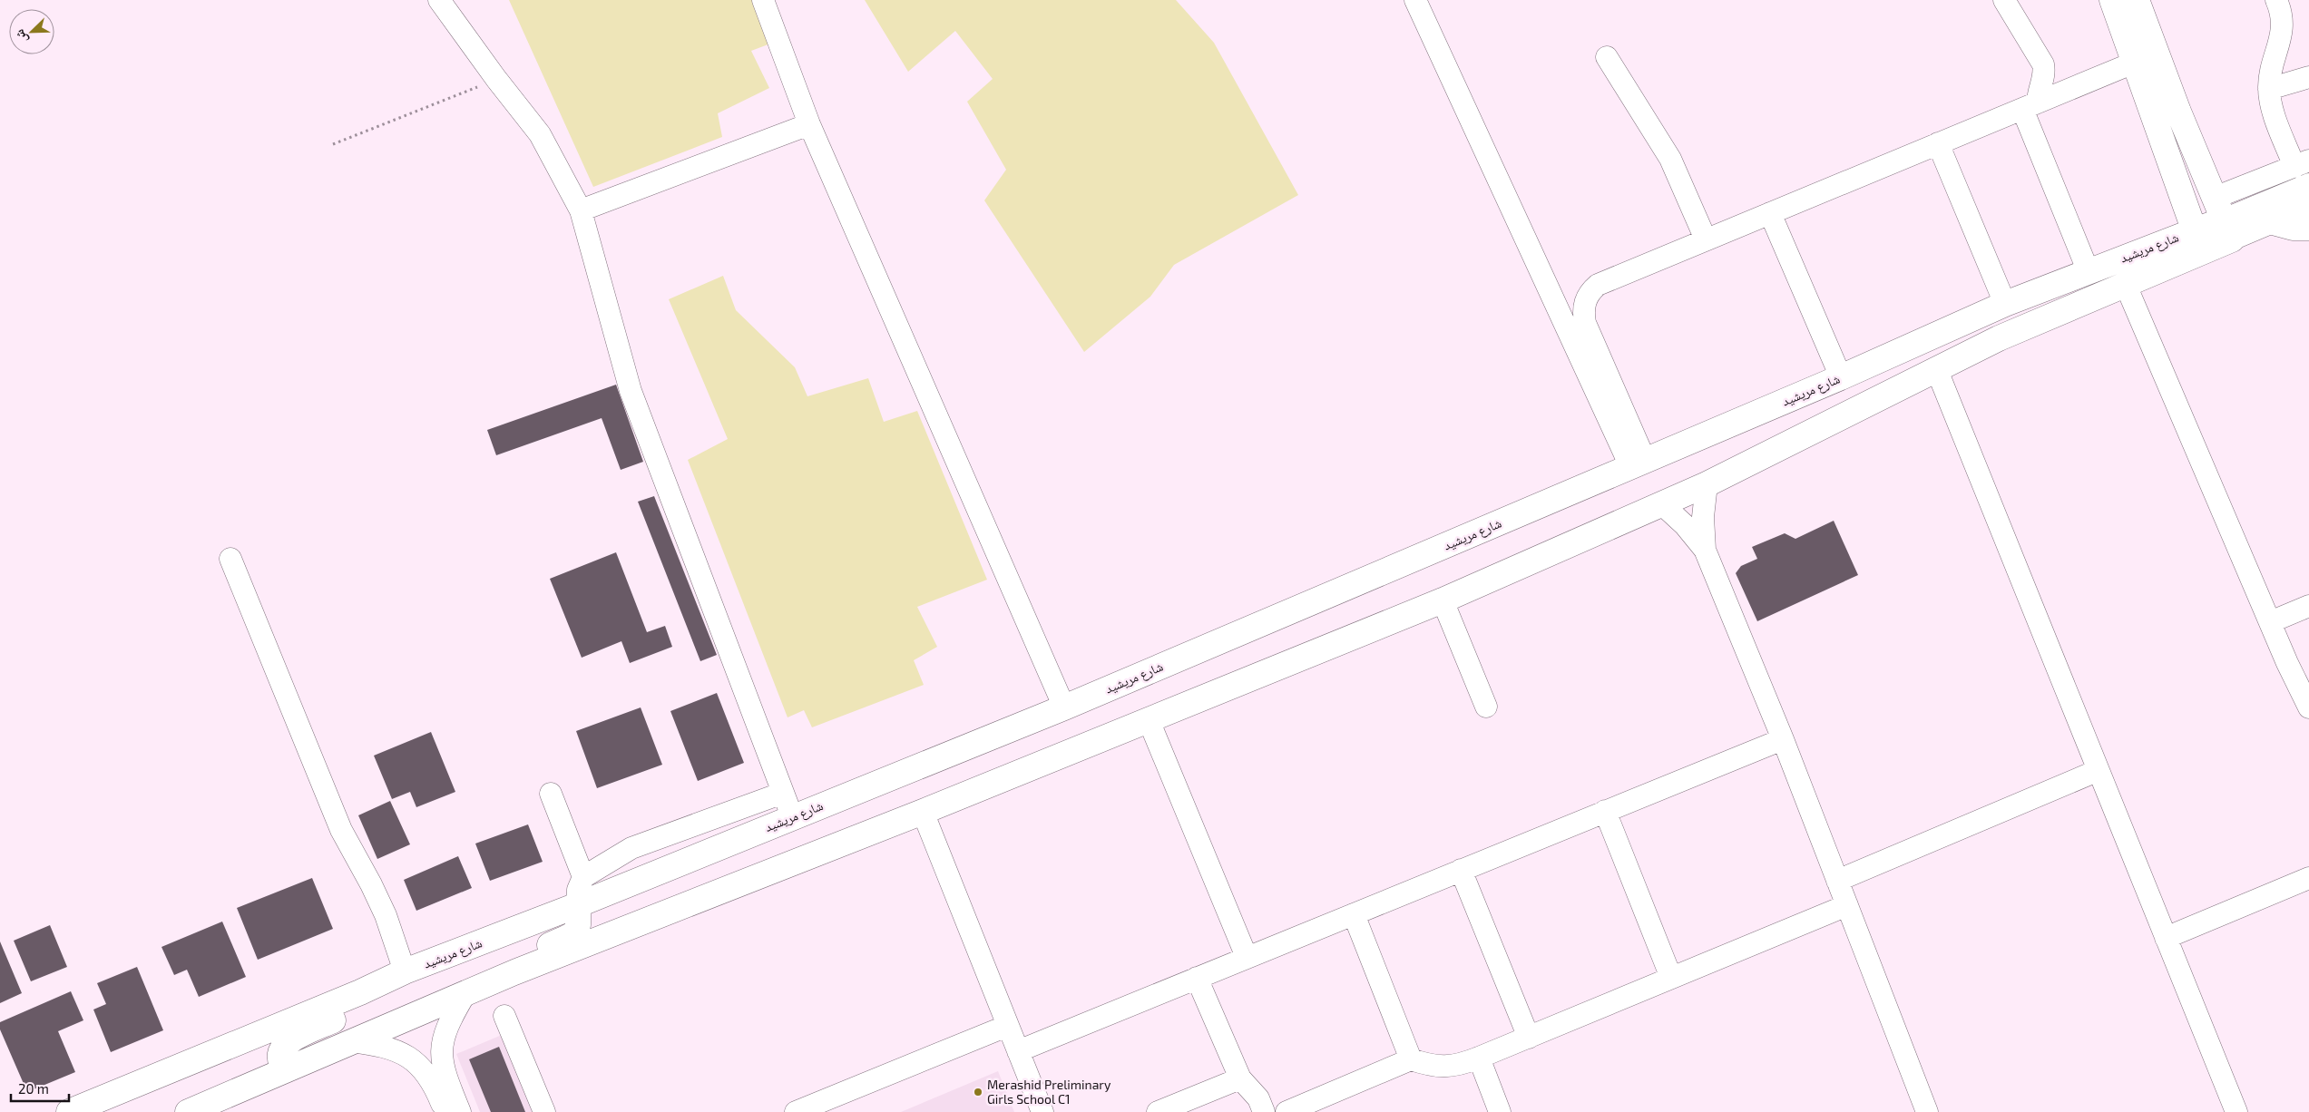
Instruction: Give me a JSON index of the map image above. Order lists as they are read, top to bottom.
{
  "streets": {
    "main road": ["شارع مريشيد"]
  },
  "places": ["Merashid Preliminary Girls School C1"],
  "scale_bar": "20 m",
  "north": "bottom left"
}
